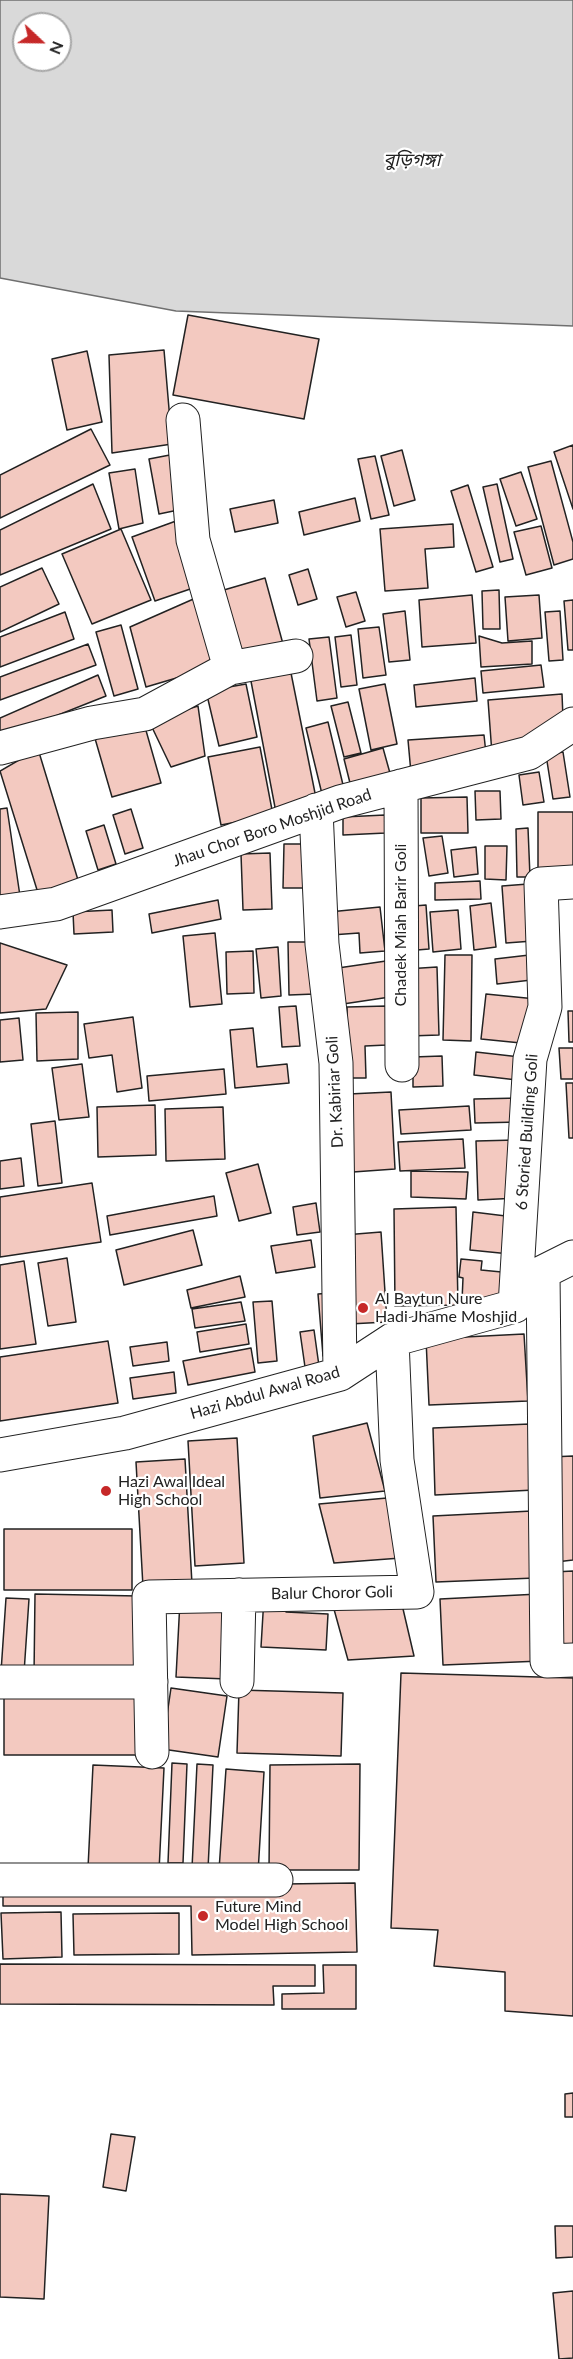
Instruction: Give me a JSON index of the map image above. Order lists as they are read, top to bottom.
{
  "streets": {
    "street": [
      "Jhau Chor Boro Moshjid Road",
      "Chadek Miah Barir Goli",
      "Dr. Kabiriar Goli",
      "6 Storied Building Goli",
      "Hazi Abdul Awal Road",
      "Balur Choror Goli"
    ]
  },
  "crossings": [
    ["Jhau Chor Boro Moshjid Road", "Chadek Miah Barir Goli"],
    ["Jhau Chor Boro Moshjid Road", "Dr. Kabiriar Goli"],
    ["Dr. Kabiriar Goli", "Hazi Abdul Awal Road"],
    ["6 Storied Building Goli", "Hazi Abdul Awal Road"],
    ["Hazi Abdul Awal Road", "Balur Choror Goli"]
  ],
  "water": ["বুড়িগঙ্গা"],
  "places": ["Al Baytun Nure Hadi Jhame Moshjid", "Hazi Awal Ideal High School", "Future Mind Model High School"],
  "north": "right"
}
